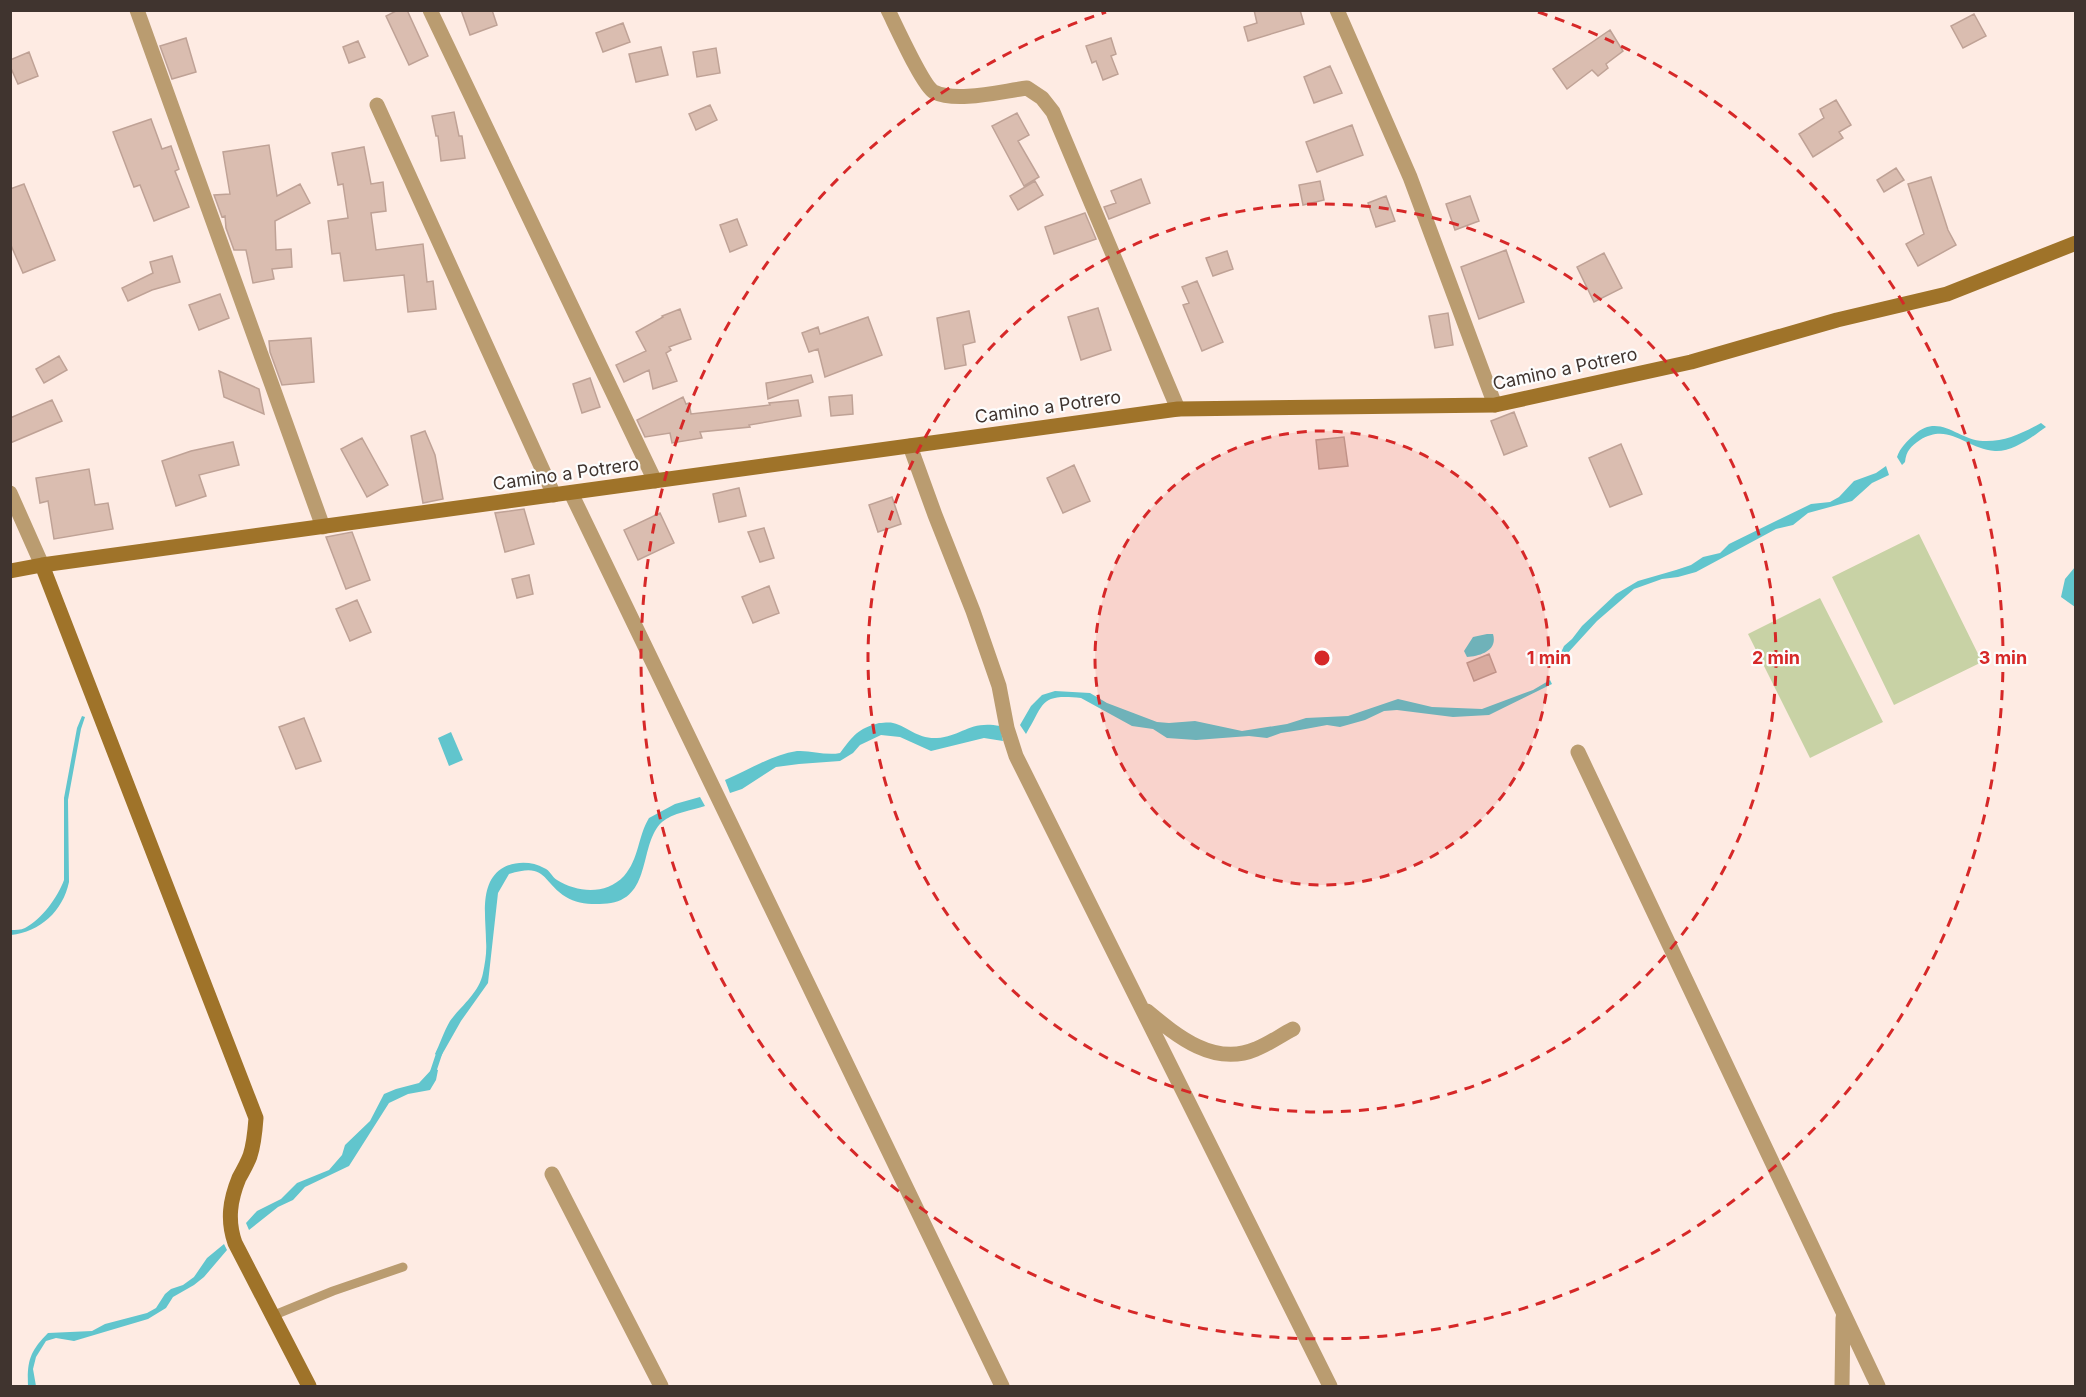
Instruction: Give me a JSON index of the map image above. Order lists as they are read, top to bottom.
{
  "streets": {
    "street": ["Camino a Potrero"]
  },
  "rings": ["1 min", "2 min", "3 min"]
}
